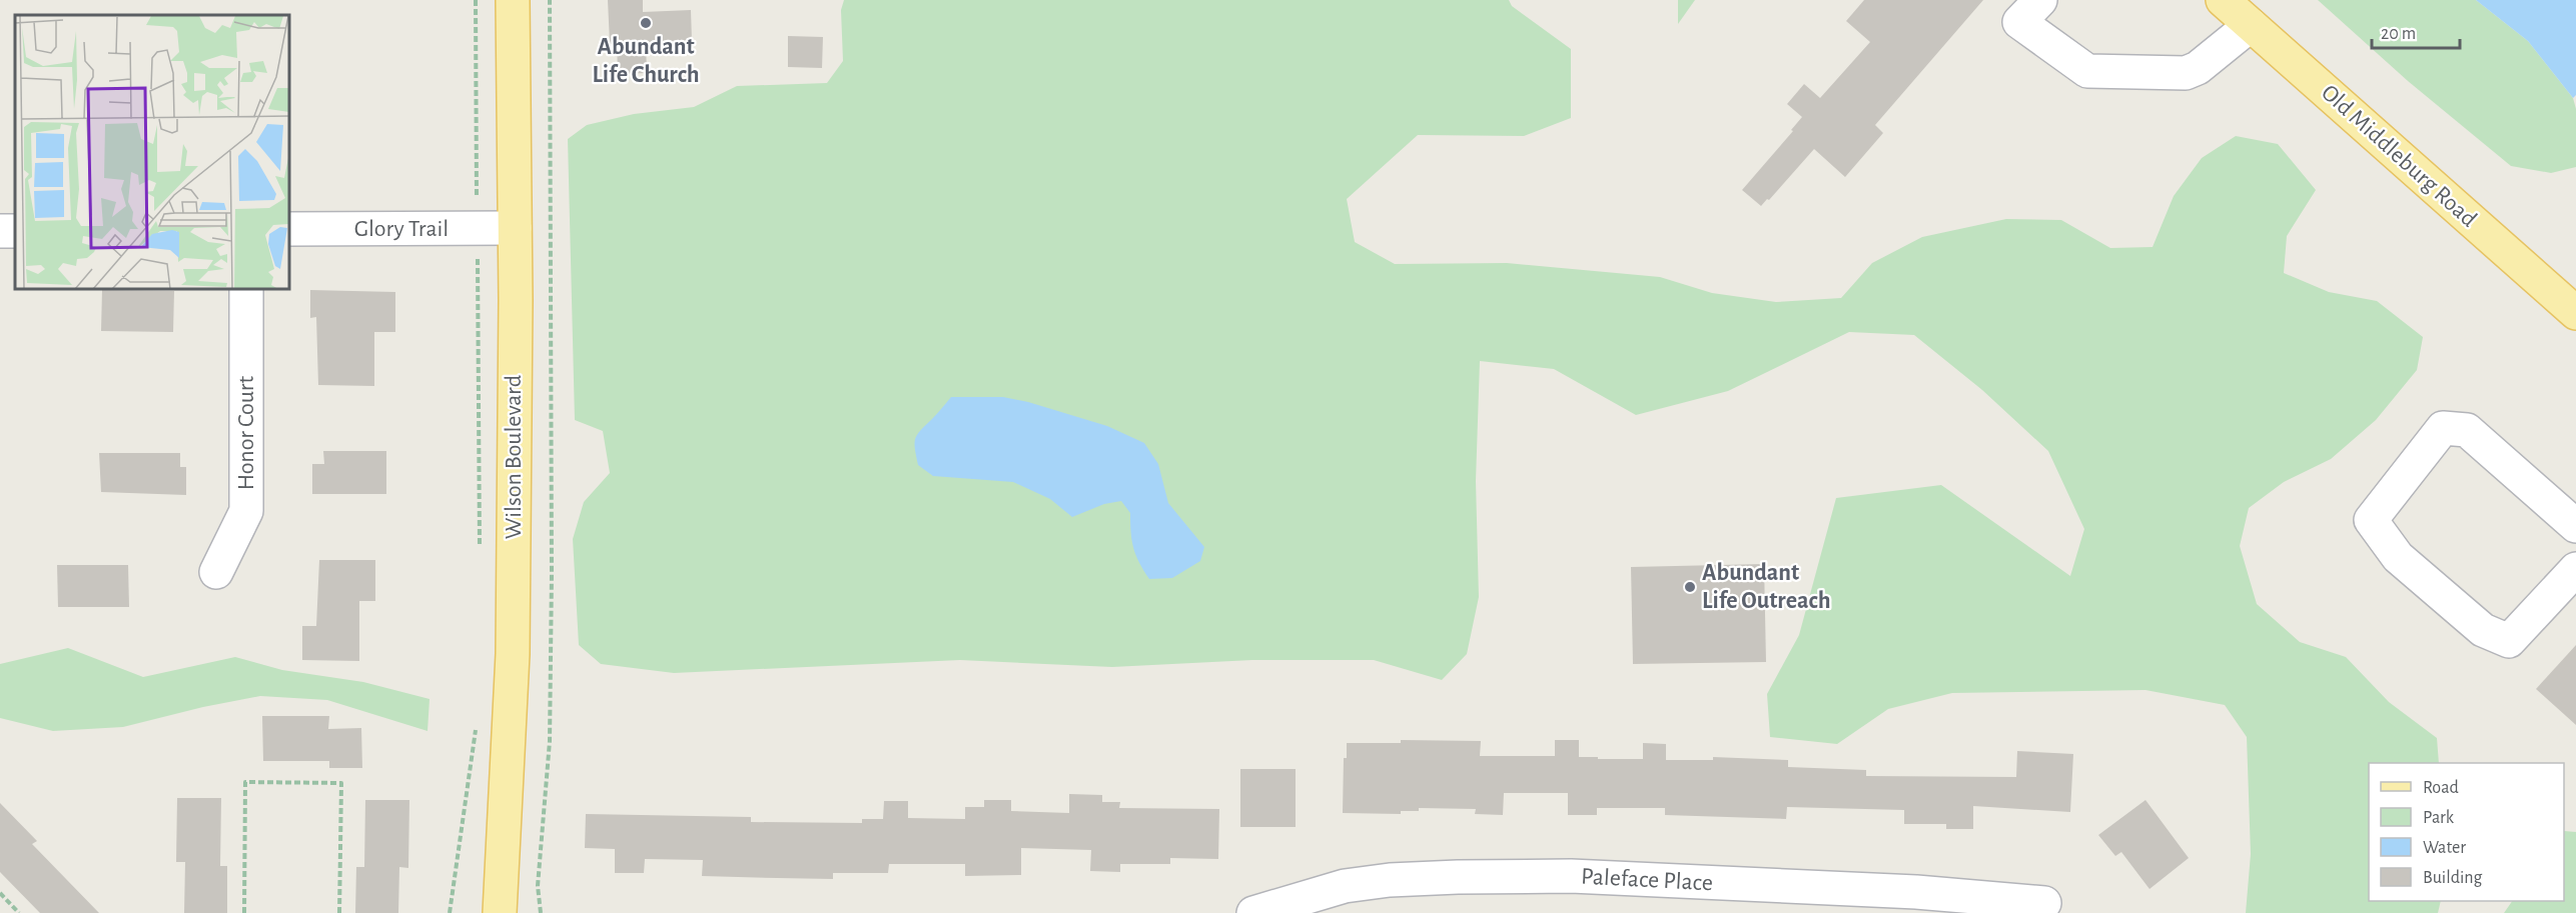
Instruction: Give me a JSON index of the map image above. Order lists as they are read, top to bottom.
{
  "streets": {
    "main road": ["Old Middleburg Road", "Wilson Boulevard"],
    "street": ["Glory Trail", "Honor Court", "Paleface Place"]
  },
  "crossings": [
    ["Glory Trail", "Wilson Boulevard"]
  ],
  "places": ["Abundant Life Church", "Abundant Life Outreach"],
  "legend": [
    "Road",
    "Park",
    "Water",
    "Building"
  ],
  "scale_bar": "20 m"
}
